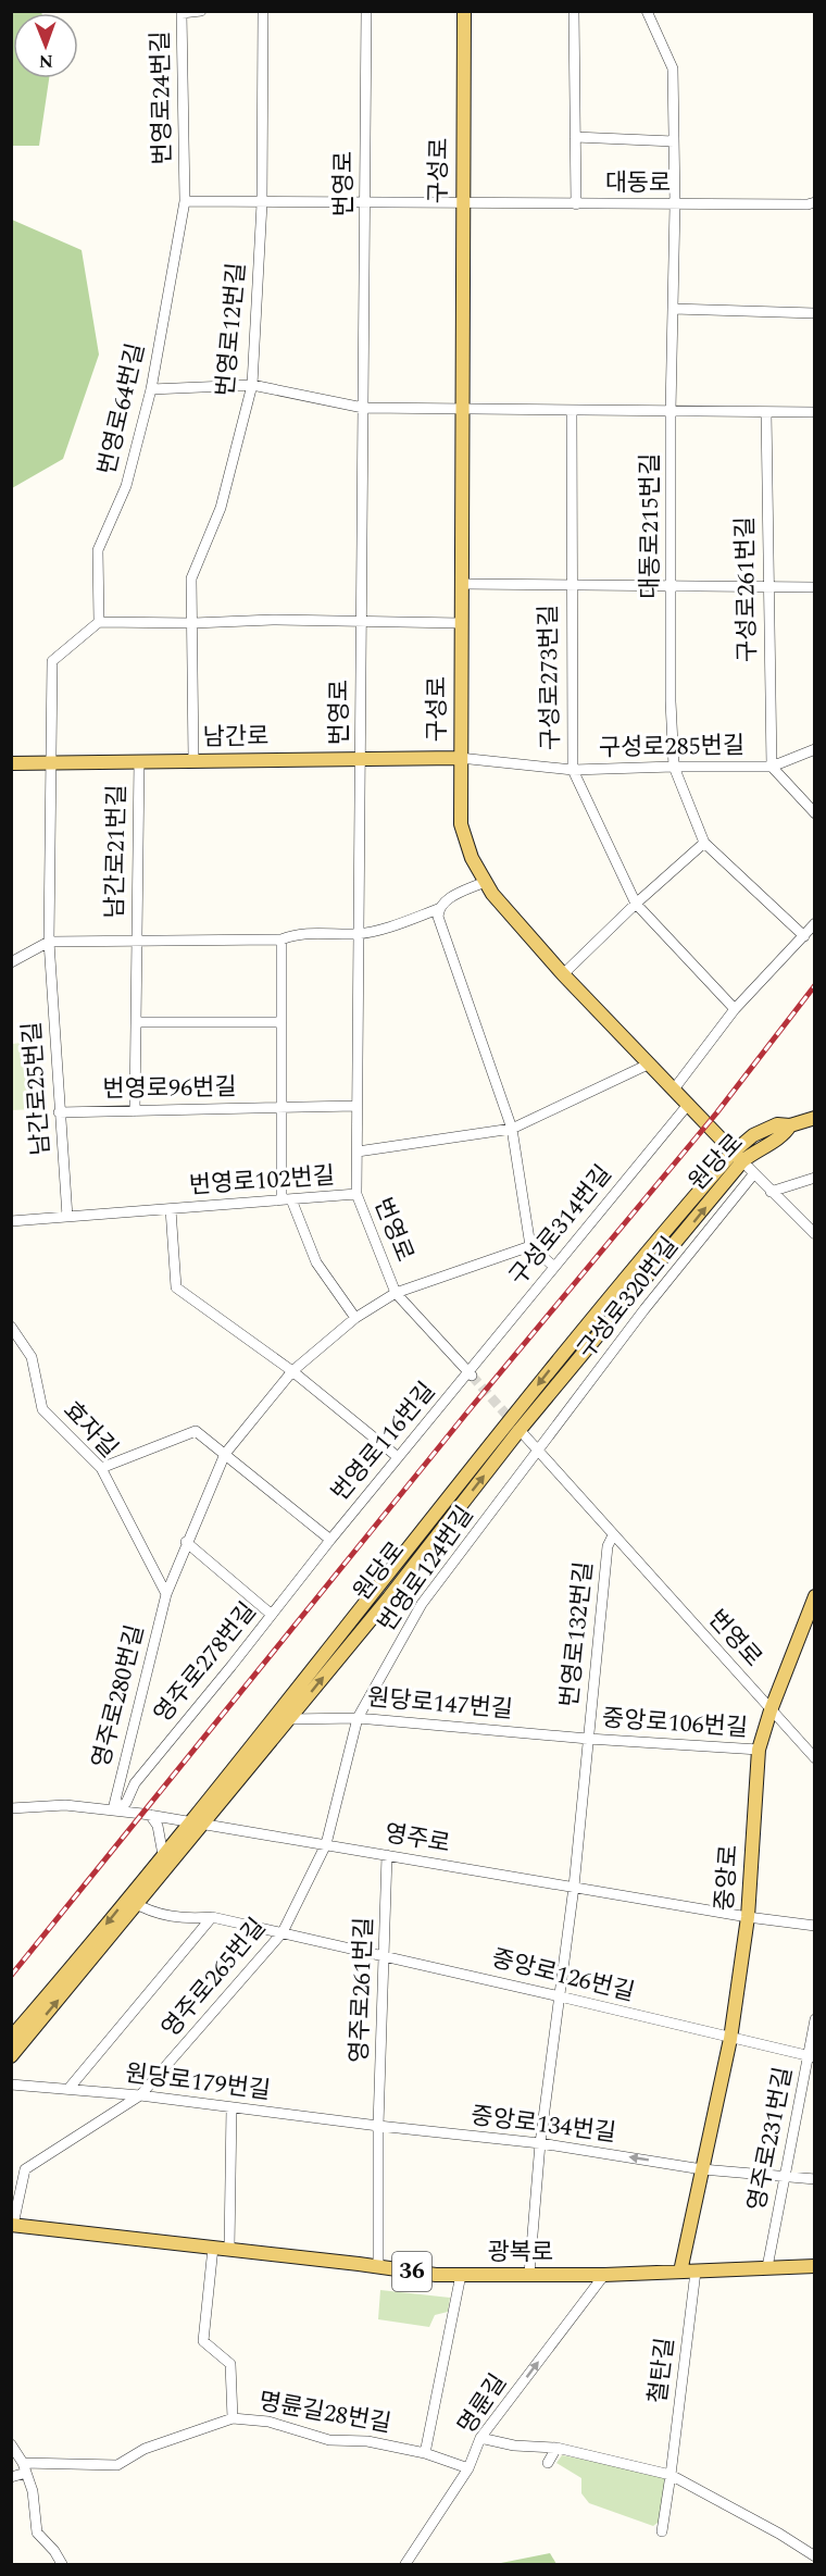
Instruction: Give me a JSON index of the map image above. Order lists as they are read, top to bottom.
{
  "streets": {
    "main road": [
      "구성로",
      "남간로",
      "원당로",
      "중앙로",
      "광복로",
      "36"
    ],
    "street": [
      "번영로24번길",
      "대동로",
      "번영로",
      "번영로12번길",
      "번영로64번길",
      "대동로215번길",
      "구성로261번길",
      "구성로273번길",
      "구성로285번길",
      "남간로21번길",
      "남간로25번길",
      "번영로96번길",
      "번영로102번길",
      "구성로314번길",
      "구성로320번길",
      "효자길",
      "번영로116번길",
      "번영로124번길",
      "번영로132번길",
      "영주로278번길",
      "영주로280번길",
      "원당로147번길",
      "중앙로106번길",
      "영주로",
      "중앙로126번길",
      "영주로265번길",
      "영주로261번길",
      "원당로179번길",
      "중앙로134번길",
      "영주로231번길",
      "철탄길",
      "명륜길",
      "명륜길28번길"
    ]
  },
  "crossings": [
    ["번영로24번길", "대동로"],
    ["번영로24번길", "번영로64번길"],
    ["구성로", "대동로"],
    ["구성로", "구성로273번길"],
    ["구성로", "남간로"],
    ["구성로", "구성로285번길"],
    ["구성로", "남간로21번길"],
    ["구성로", "원당로"],
    ["구성로", "구성로314번길"],
    ["구성로", "구성로320번길"],
    ["대동로", "번영로"],
    ["대동로", "번영로12번길"],
    ["대동로", "번영로64번길"],
    ["대동로", "대동로215번길"],
    ["번영로", "남간로"],
    ["번영로", "남간로21번길"],
    ["번영로", "번영로96번길"],
    ["번영로", "원당로"],
    ["번영로", "번영로102번길"],
    ["번영로", "구성로314번길"],
    ["번영로", "구성로320번길"],
    ["번영로", "번영로116번길"],
    ["번영로", "번영로124번길"],
    ["번영로", "번영로132번길"],
    ["번영로", "영주로280번길"],
    ["번영로", "중앙로"],
    ["번영로12번길", "남간로"],
    ["대동로215번길", "구성로273번길"],
    ["대동로215번길", "구성로285번길"],
    ["구성로261번길", "구성로273번길"],
    ["구성로261번길", "구성로285번길"],
    ["구성로273번길", "구성로285번길"],
    ["남간로", "구성로285번길"],
    ["남간로", "남간로21번길"],
    ["남간로", "남간로25번길"],
    ["남간로21번길", "남간로25번길"],
    ["남간로21번길", "번영로96번길"],
    ["남간로25번길", "번영로96번길"],
    ["남간로25번길", "번영로102번길"],
    ["원당로", "원당로147번길"],
    ["원당로", "영주로"],
    ["원당로", "중앙로126번길"],
    ["번영로102번길", "영주로280번길"],
    ["구성로314번길", "번영로116번길"],
    ["구성로320번길", "번영로124번길"],
    ["효자길", "영주로280번길"],
    ["번영로116번길", "영주로278번길"],
    ["번영로124번길", "원당로147번길"],
    ["번영로124번길", "영주로"],
    ["번영로124번길", "영주로265번길"],
    ["번영로132번길", "원당로147번길"],
    ["번영로132번길", "중앙로106번길"],
    ["번영로132번길", "영주로"],
    ["번영로132번길", "중앙로126번길"],
    ["번영로132번길", "중앙로134번길"],
    ["번영로132번길", "광복로"],
    ["영주로278번길", "영주로280번길"],
    ["영주로278번길", "영주로"],
    ["영주로280번길", "영주로"],
    ["원당로147번길", "중앙로106번길"],
    ["중앙로106번길", "중앙로"],
    ["영주로", "중앙로"],
    ["영주로", "영주로265번길"],
    ["영주로", "영주로261번길"],
    ["중앙로", "중앙로126번길"],
    ["중앙로", "중앙로134번길"],
    ["중앙로", "광복로"],
    ["중앙로126번길", "영주로265번길"],
    ["중앙로126번길", "영주로261번길"],
    ["영주로265번길", "원당로179번길"],
    ["영주로265번길", "광복로"],
    ["영주로261번길", "원당로179번길"],
    ["영주로261번길", "중앙로134번길"],
    ["영주로261번길", "광복로"],
    ["원당로179번길", "중앙로134번길"],
    ["영주로231번길", "광복로"],
    ["광복로", "철탄길"],
    ["광복로", "명륜길"],
    ["명륜길", "명륜길28번길"]
  ],
  "one_way": ["중앙로134번길", "명륜길"],
  "north": "bottom"
}
